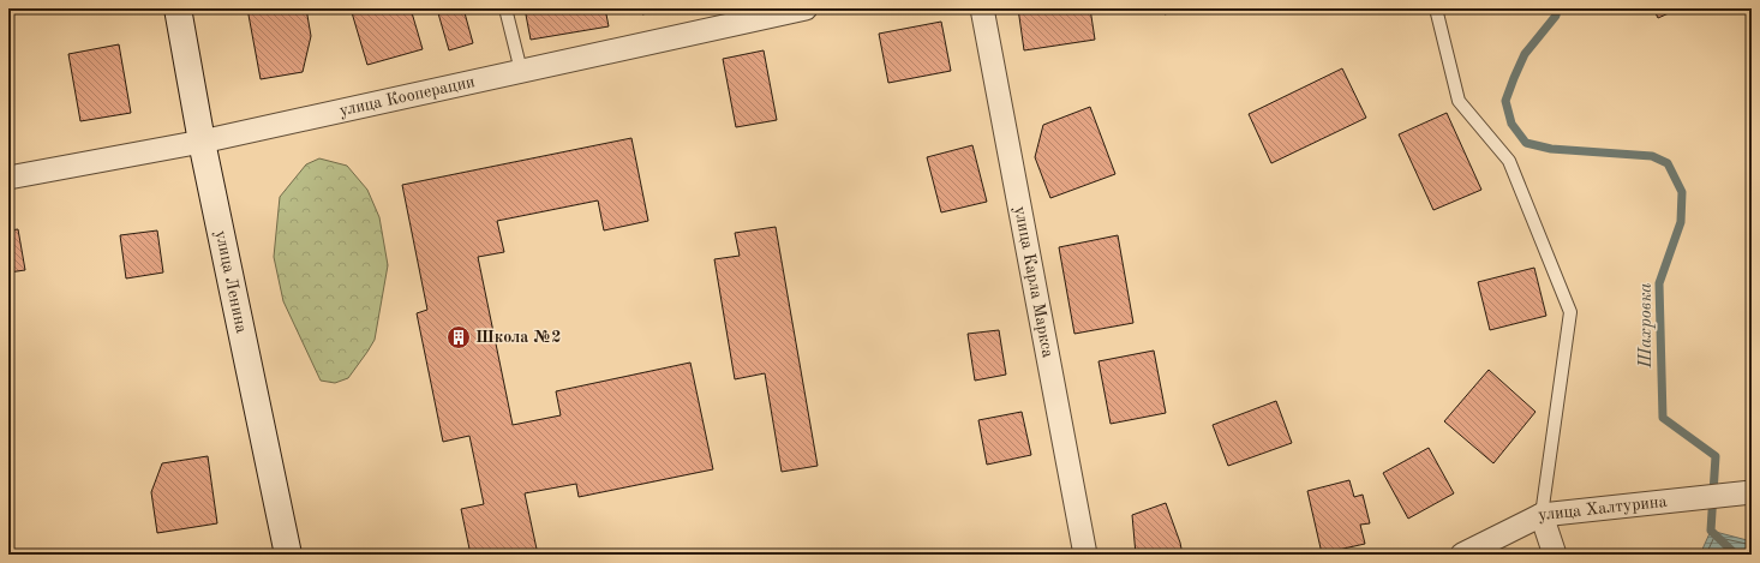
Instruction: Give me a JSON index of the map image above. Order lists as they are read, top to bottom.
{
  "streets": {
    "street": [
      "улица Кооперации",
      "улица Карла Маркса",
      "улица Ленина",
      "улица Халтурина"
    ]
  },
  "crossings": [
    ["улица Кооперации", "улица Ленина"]
  ],
  "water": ["Шахровка"],
  "places": {
    "building": ["Школа №2"]
  }
}
